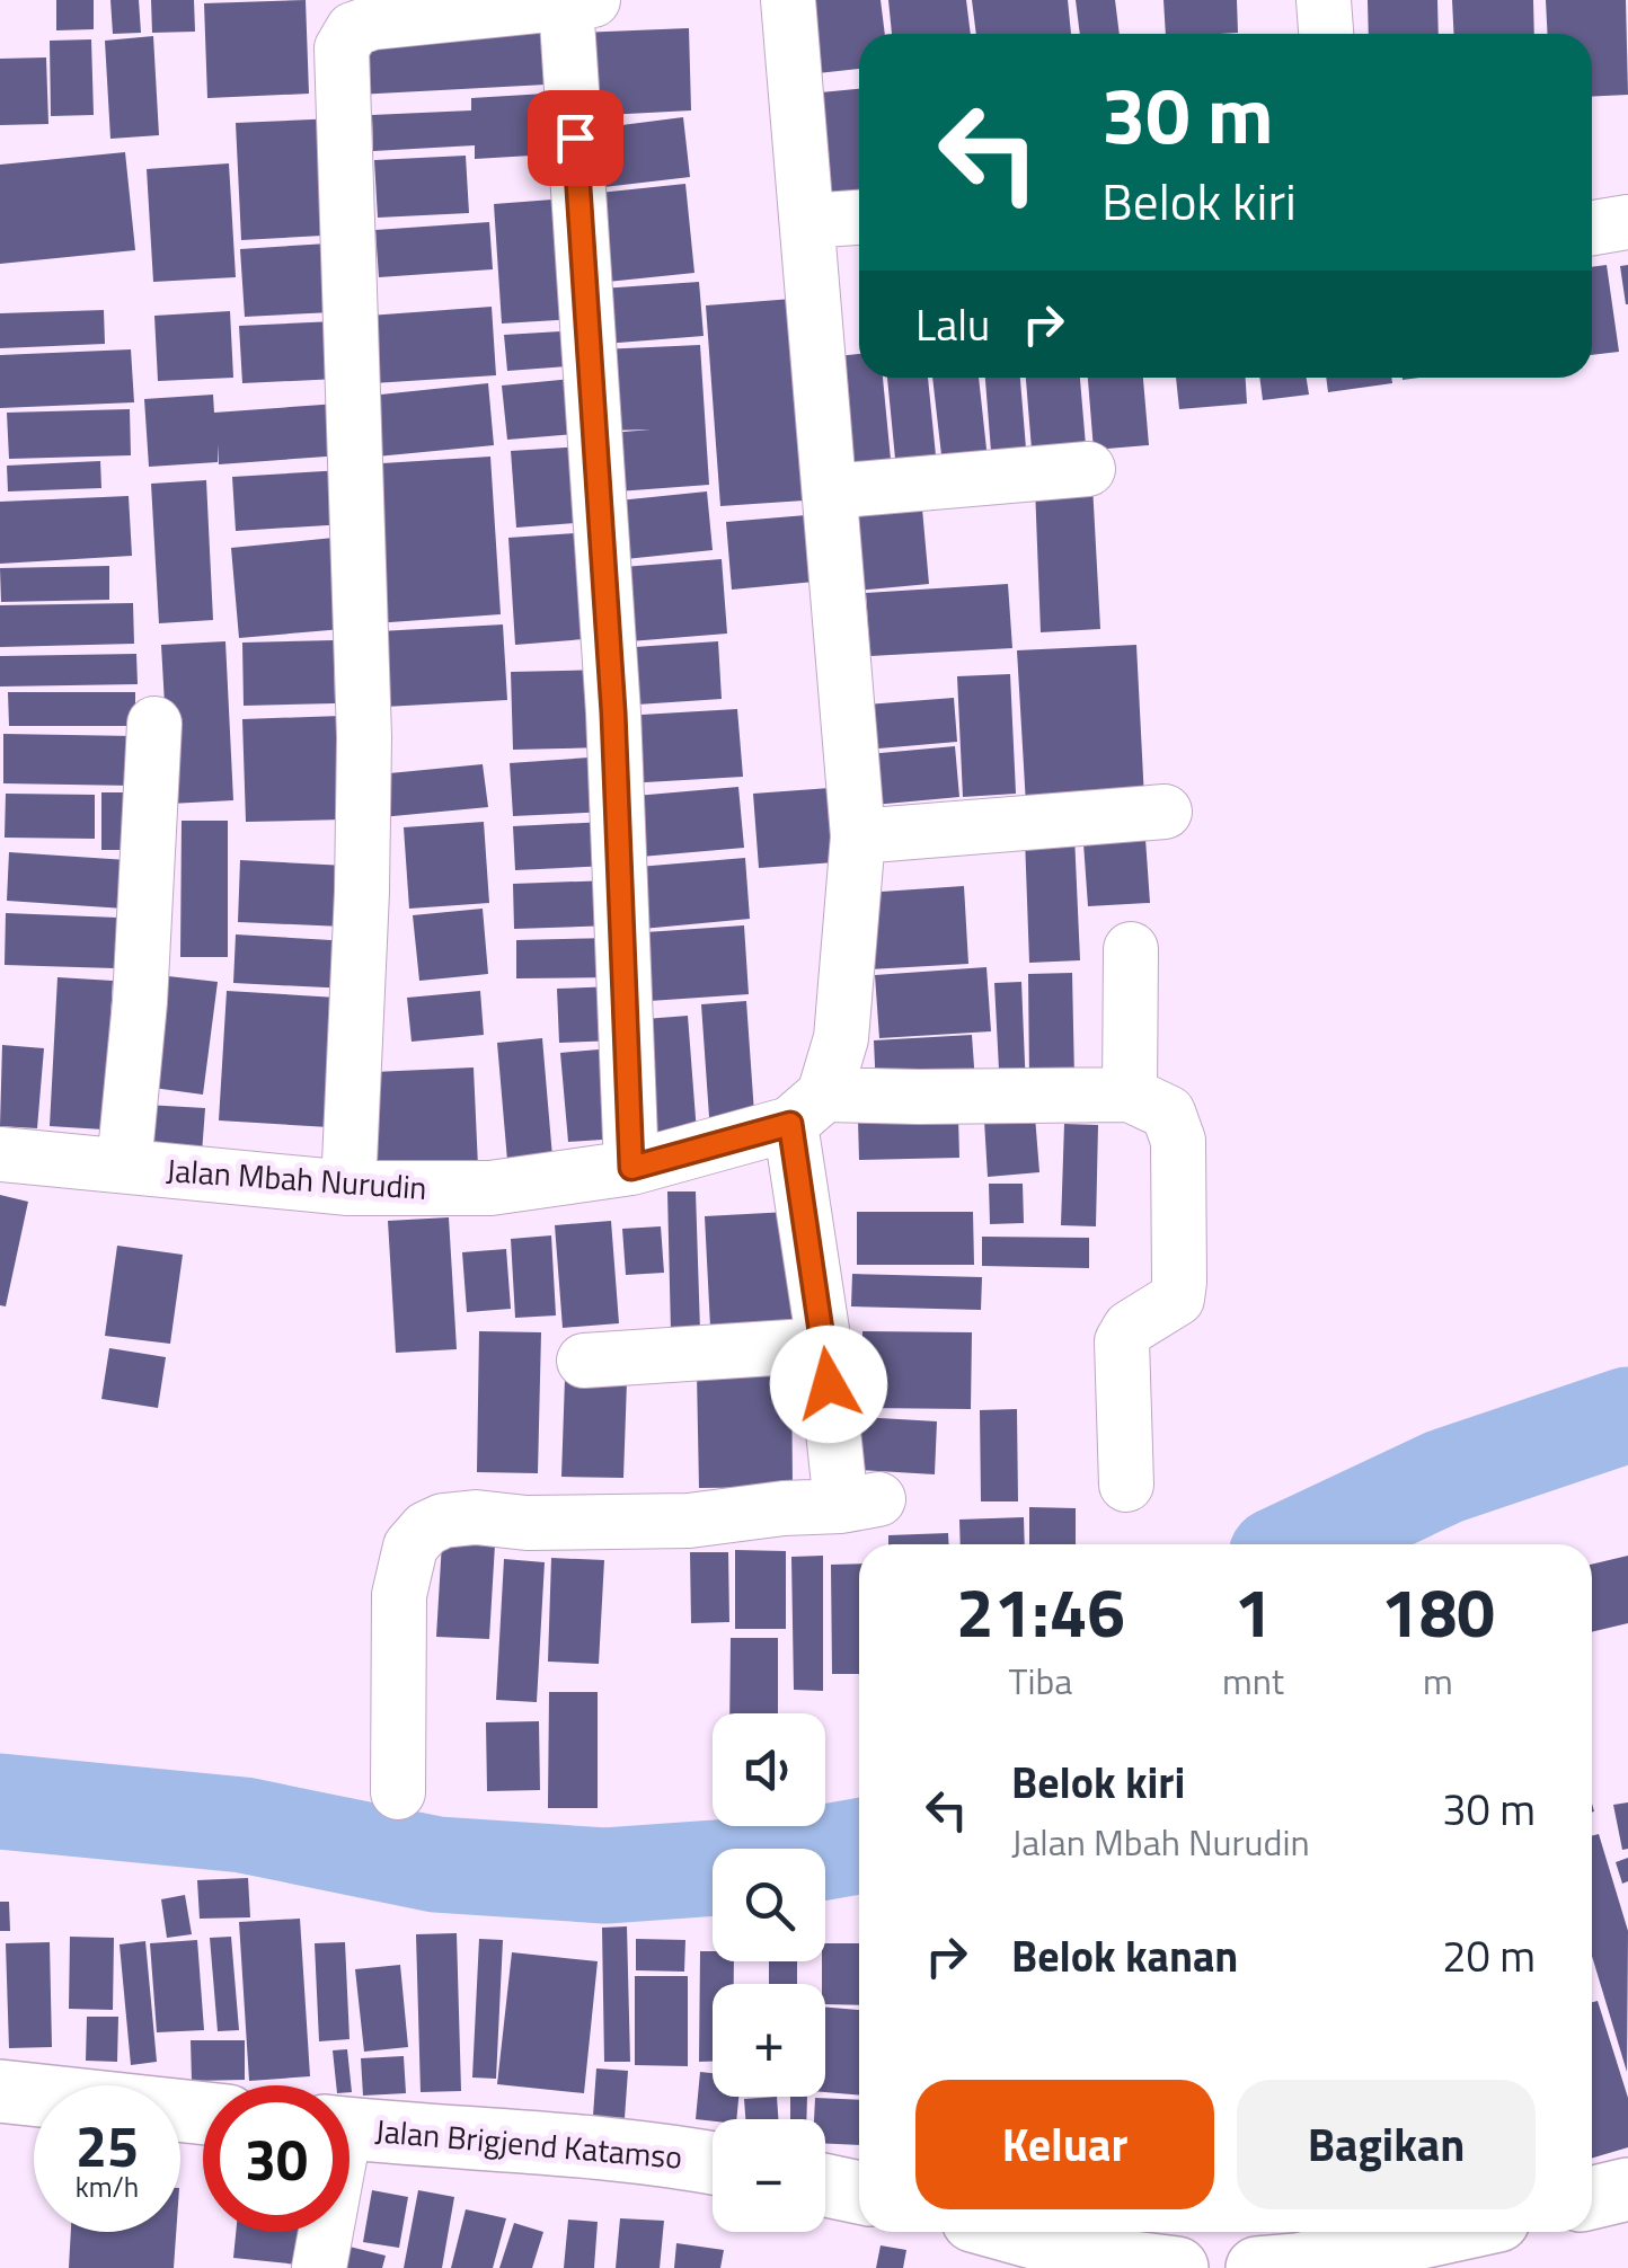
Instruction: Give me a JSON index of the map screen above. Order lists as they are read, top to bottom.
{
  "streets": {
    "street": ["Jalan Mbah Nurudin", "Jalan Brigjend Katamso"]
  },
  "page": {
    "turn": ["30 m", "Belok kiri"],
    "then": "Lalu",
    "eta": [
      "21:46",
      "Tiba",
      "1",
      "mnt",
      "180",
      "m"
    ],
    "map_buttons": ["+", "−"],
    "list": [
      {
        "name": "Belok kiri",
        "note": "Jalan Mbah Nurudin",
        "value": "30 m"
      },
      {
        "name": "Belok kanan",
        "value": "20 m"
      }
    ],
    "buttons": ["Keluar", "Bagikan"],
    "speed": "25 km/h",
    "limit": "30"
  }
}
